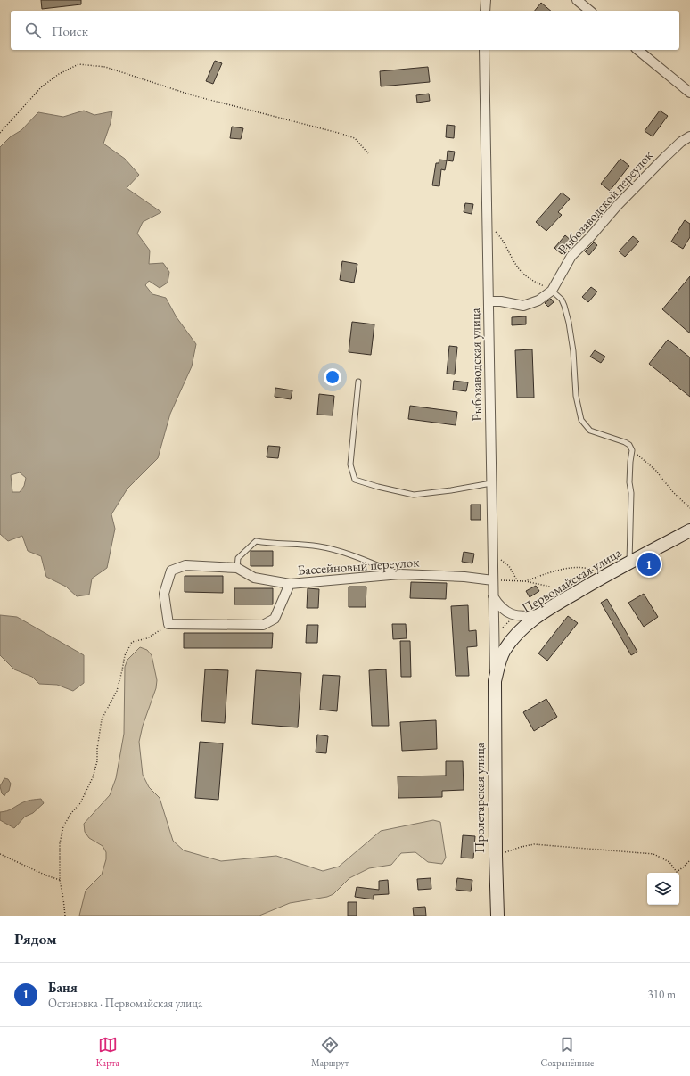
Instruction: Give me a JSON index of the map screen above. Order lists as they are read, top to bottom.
{
  "streets": {
    "street": [
      "Рыбозаводской переулок",
      "Рыбозаводская улица",
      "Бассейновый переулок",
      "Первомайская улица",
      "Пролетарская улица"
    ]
  },
  "crossings": [
    ["Рыбозаводской переулок", "Рыбозаводская улица"],
    ["Рыбозаводская улица", "Бассейновый переулок"],
    ["Рыбозаводская улица", "Первомайская улица"],
    ["Рыбозаводская улица", "Пролетарская улица"],
    ["Первомайская улица", "Пролетарская улица"]
  ],
  "page": {
    "search": "Поиск",
    "pins": "1",
    "heading": "Рядом",
    "list": [
      {
        "mark": "1",
        "name": "Баня",
        "note": "Остановка · Первомайская улица",
        "value": "310 m"
      }
    ],
    "nav": ["Карта", "Маршрут", "Сохранённые"]
  }
}
